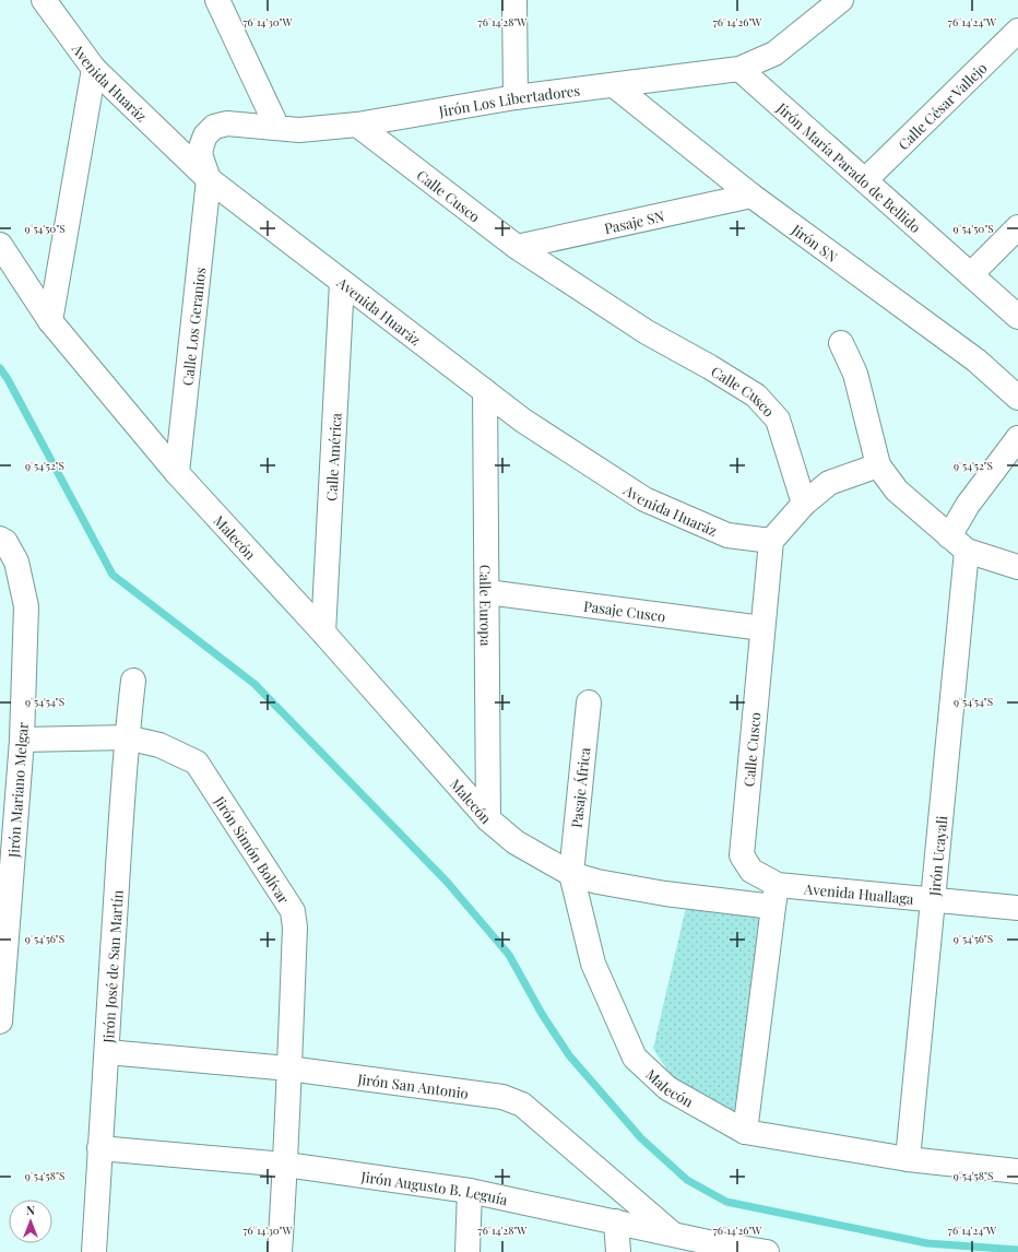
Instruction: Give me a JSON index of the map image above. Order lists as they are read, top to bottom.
{
  "streets": {
    "street": [
      "Avenida Huaráz",
      "Jirón Los Libertadores",
      "Calle César Vallejo",
      "Jirón María Parado de Bellido",
      "Calle Cusco",
      "Pasaje SN",
      "Jirón SN",
      "Calle Los Geranios",
      "Calle América",
      "Malecón",
      "Calle Europa",
      "Pasaje Cusco",
      "Pasaje África",
      "Jirón Mariano Melgar",
      "Jirón Simón Bolívar",
      "Jirón Ucayali",
      "Avenida Huallaga",
      "Jirón José de San Martín",
      "Jirón San Antonio",
      "Jirón Augusto B. Leguía"
    ]
  },
  "crossings": [
    ["Avenida Huaráz", "Jirón Los Libertadores"],
    ["Avenida Huaráz", "Calle Cusco"],
    ["Avenida Huaráz", "Calle Los Geranios"],
    ["Avenida Huaráz", "Calle América"],
    ["Avenida Huaráz", "Calle Europa"],
    ["Jirón Los Libertadores", "Jirón María Parado de Bellido"],
    ["Jirón Los Libertadores", "Calle Cusco"],
    ["Jirón Los Libertadores", "Jirón SN"],
    ["Jirón Los Libertadores", "Calle Los Geranios"],
    ["Calle César Vallejo", "Jirón María Parado de Bellido"],
    ["Calle Cusco", "Pasaje SN"],
    ["Calle Cusco", "Pasaje Cusco"],
    ["Calle Cusco", "Avenida Huallaga"],
    ["Pasaje SN", "Jirón SN"],
    ["Calle Los Geranios", "Malecón"],
    ["Calle América", "Malecón"],
    ["Malecón", "Calle Europa"],
    ["Malecón", "Pasaje África"],
    ["Malecón", "Jirón Ucayali"],
    ["Malecón", "Avenida Huallaga"],
    ["Calle Europa", "Pasaje Cusco"],
    ["Pasaje África", "Avenida Huallaga"],
    ["Jirón Mariano Melgar", "Jirón Simón Bolívar"],
    ["Jirón Simón Bolívar", "Jirón José de San Martín"],
    ["Jirón Simón Bolívar", "Jirón San Antonio"],
    ["Jirón Simón Bolívar", "Jirón Augusto B. Leguía"],
    ["Jirón Ucayali", "Avenida Huallaga"],
    ["Jirón José de San Martín", "Jirón San Antonio"],
    ["Jirón José de San Martín", "Jirón Augusto B. Leguía"],
    ["Jirón San Antonio", "Jirón Augusto B. Leguía"]
  ],
  "north": "top",
  "coordinates": [
    "76°14'30\"W",
    "76°14'28\"W",
    "76°14'26\"W",
    "76°14'24\"W",
    "9°54'50\"S",
    "9°54'52\"S",
    "9°54'54\"S",
    "9°54'56\"S",
    "9°54'58\"S"
  ]
}
